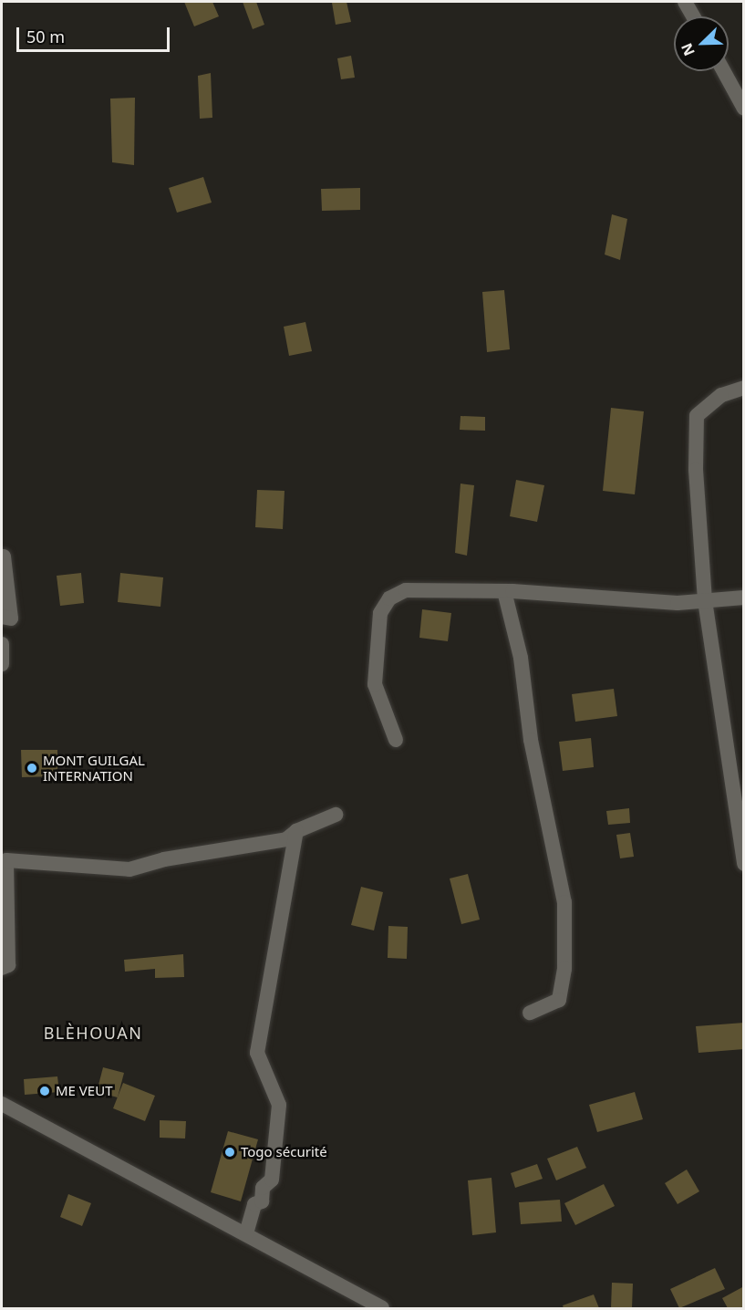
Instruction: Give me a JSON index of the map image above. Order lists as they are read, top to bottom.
{
  "districts": ["BLÈHOUAN"],
  "places": ["MONT GUILGAL INTERNATION", "ME VEUT", "Togo sécurité"],
  "scale_bar": "50 m",
  "north": "bottom left"
}
